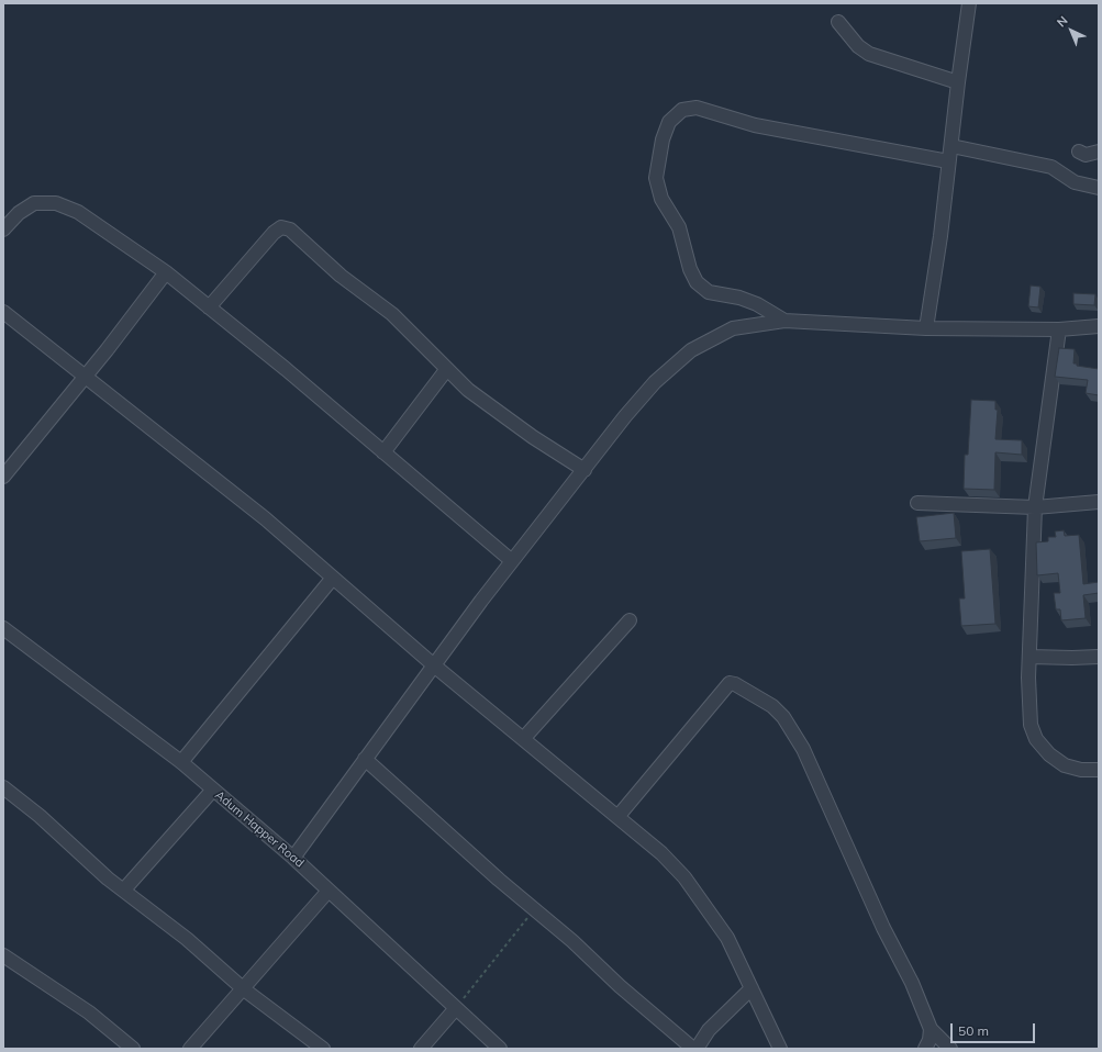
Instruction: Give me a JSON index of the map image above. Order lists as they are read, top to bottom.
{
  "streets": {
    "street": ["Adum Happer Road"]
  },
  "scale_bar": "50 m",
  "north": "top left"
}
